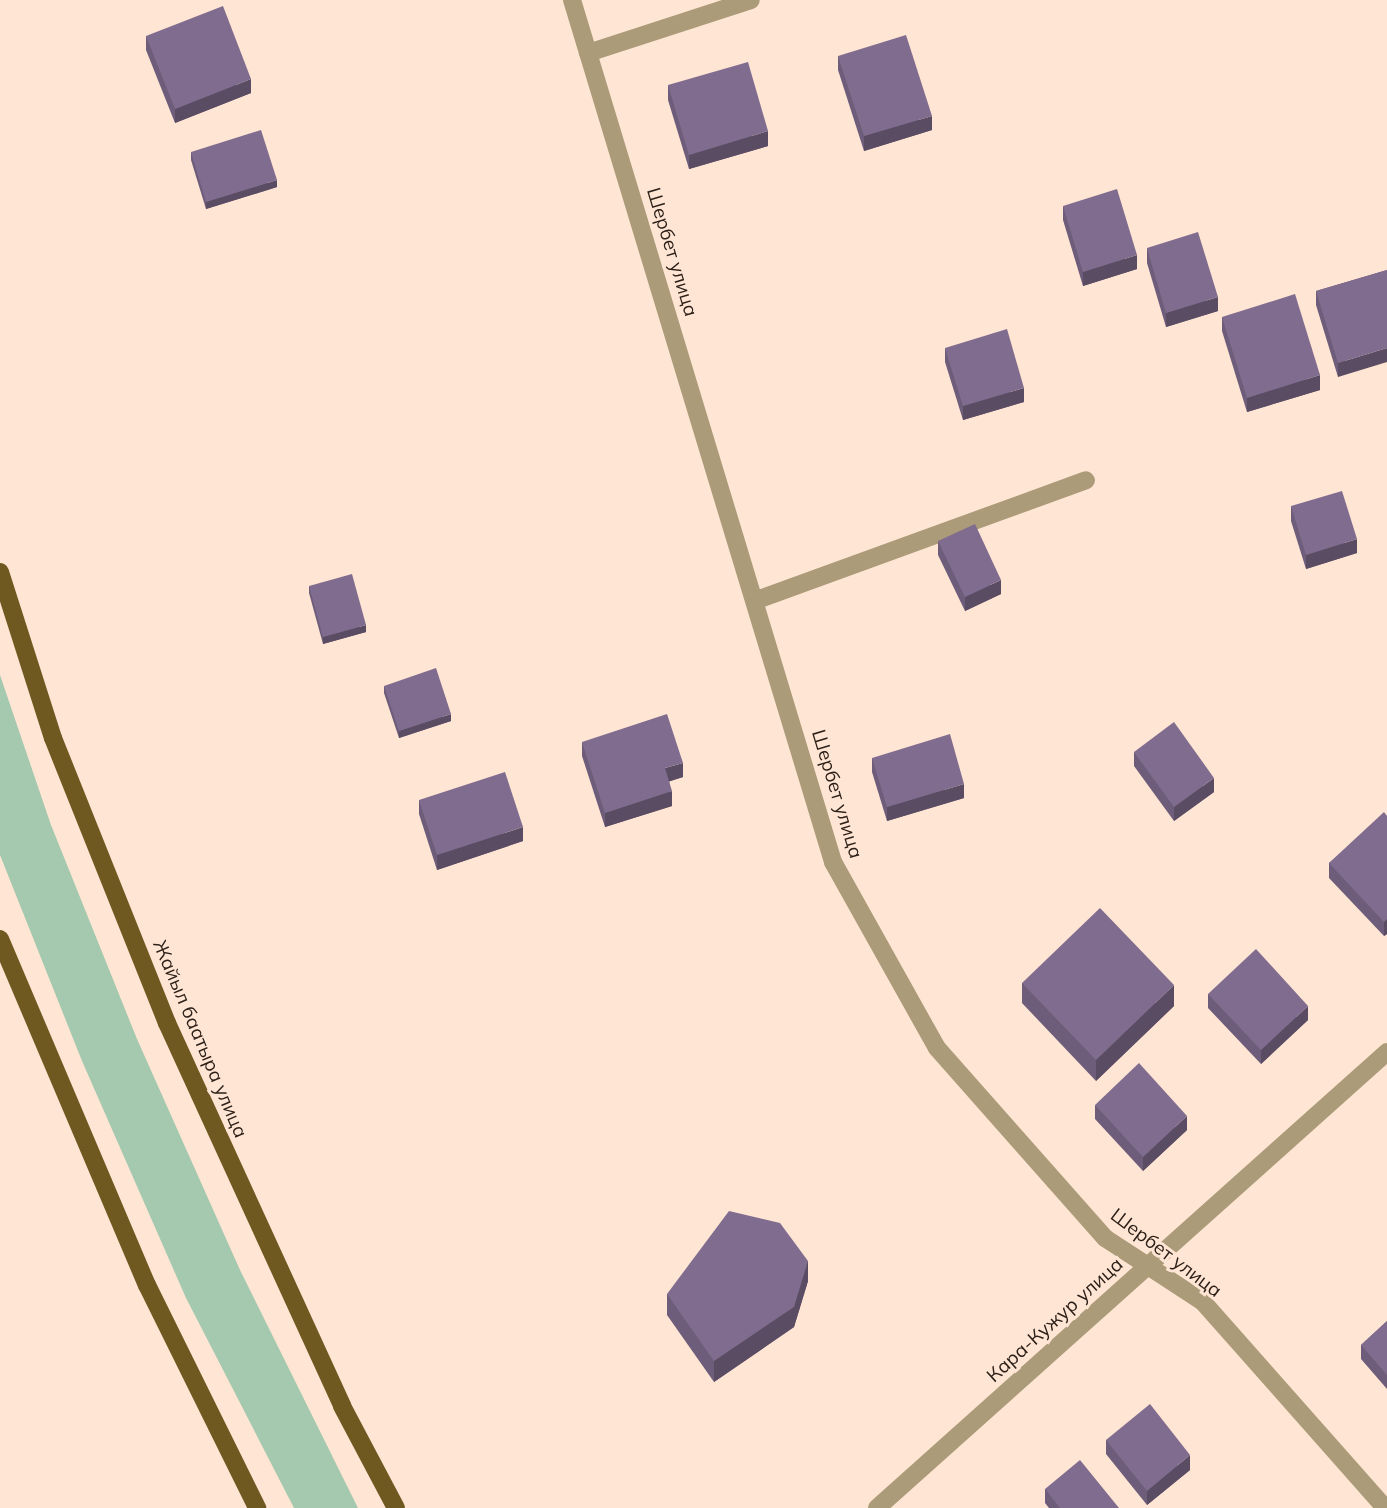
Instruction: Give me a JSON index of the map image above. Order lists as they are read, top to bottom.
{
  "streets": {
    "main road": ["Жайыл баатыра улица"],
    "street": ["Шербет улица", "Кара-Кужур улица"]
  },
  "crossings": [
    ["Шербет улица", "Кара-Кужур улица"]
  ]
}
